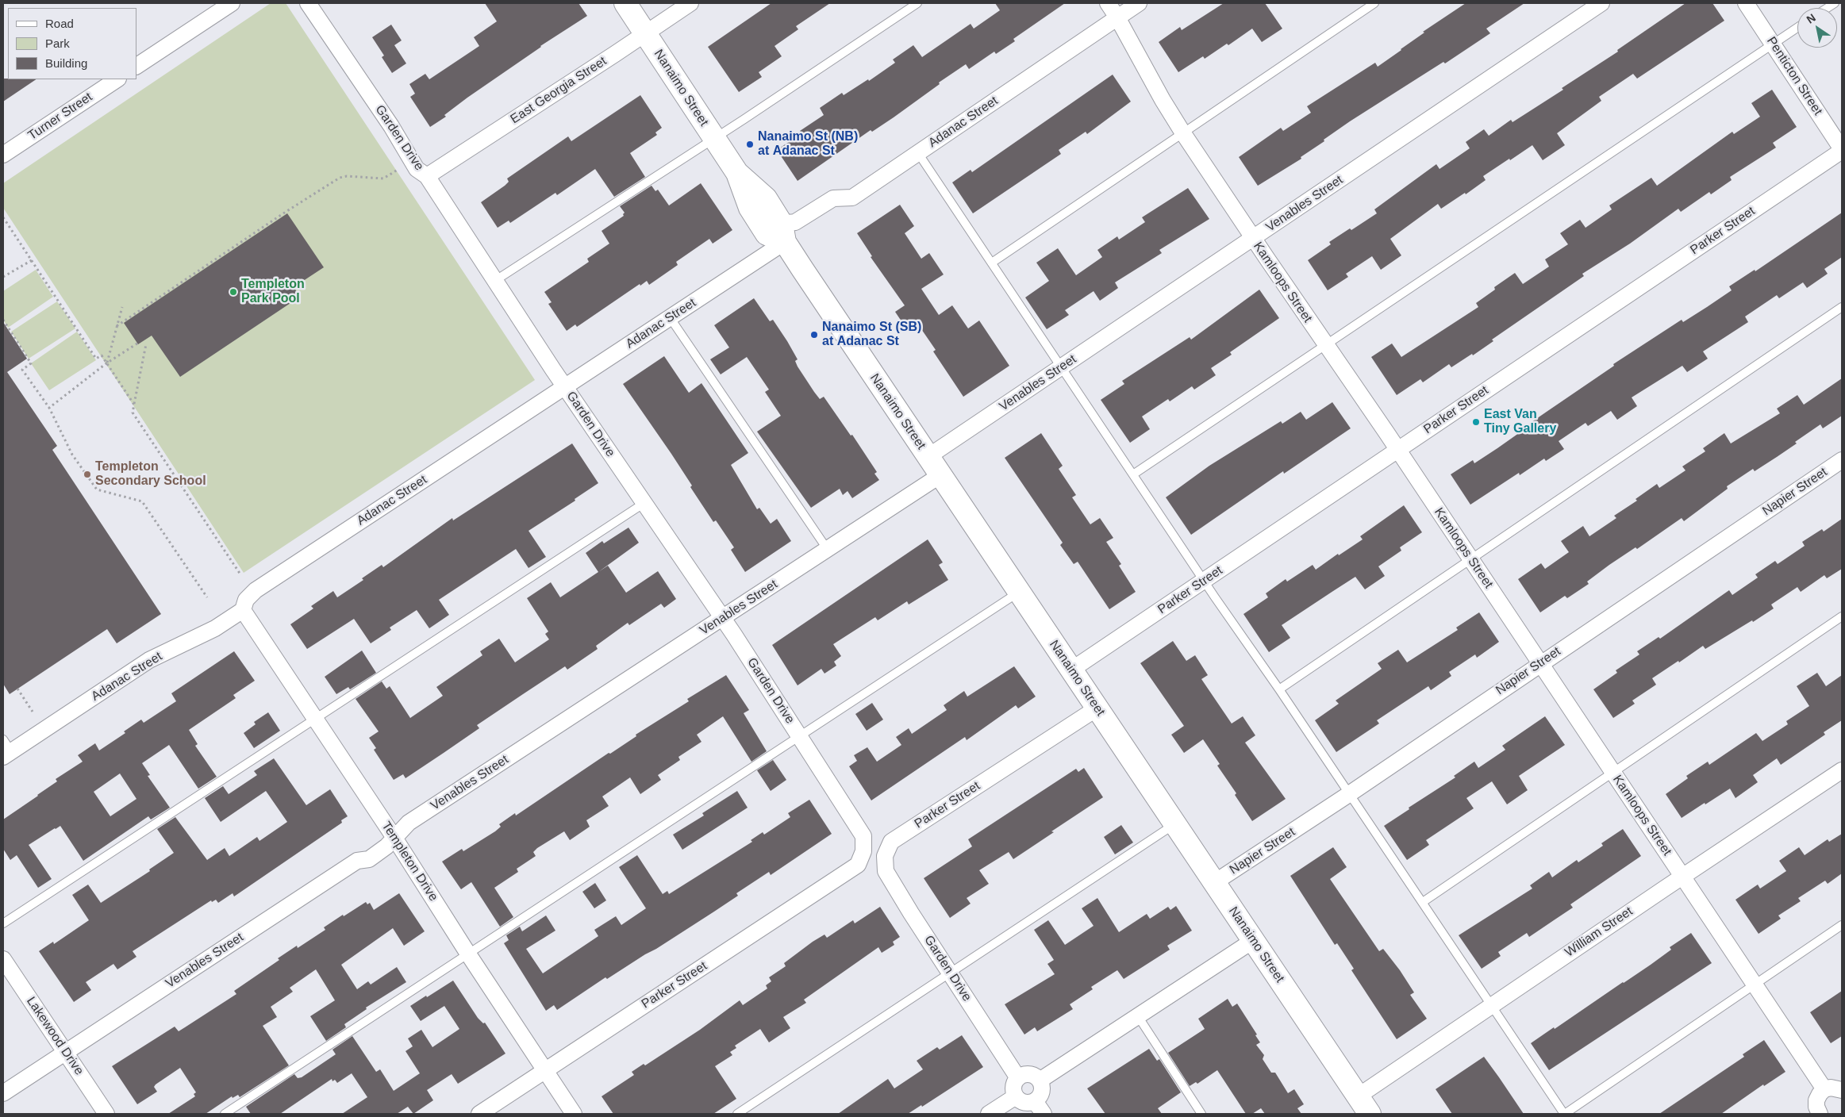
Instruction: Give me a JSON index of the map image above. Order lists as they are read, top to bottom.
{
  "streets": {
    "main road": ["Nanaimo Street"],
    "street": [
      "Penticton Street",
      "East Georgia Street",
      "Turner Street",
      "Adanac Street",
      "Garden Drive",
      "Venables Street",
      "Parker Street",
      "Kamloops Street",
      "Napier Street",
      "Templeton Drive",
      "William Street",
      "Lakewood Drive"
    ]
  },
  "crossings": [
    ["Penticton Street", "Parker Street"],
    ["Nanaimo Street", "East Georgia Street"],
    ["Nanaimo Street", "Adanac Street"],
    ["Nanaimo Street", "Venables Street"],
    ["Nanaimo Street", "Parker Street"],
    ["Nanaimo Street", "Napier Street"],
    ["Nanaimo Street", "William Street"],
    ["East Georgia Street", "Garden Drive"],
    ["Adanac Street", "Garden Drive"],
    ["Adanac Street", "Kamloops Street"],
    ["Adanac Street", "Templeton Drive"],
    ["Garden Drive", "Venables Street"],
    ["Garden Drive", "Parker Street"],
    ["Venables Street", "Kamloops Street"],
    ["Venables Street", "Templeton Drive"],
    ["Venables Street", "Lakewood Drive"],
    ["Parker Street", "Kamloops Street"],
    ["Parker Street", "Templeton Drive"],
    ["Kamloops Street", "Napier Street"],
    ["Kamloops Street", "William Street"]
  ],
  "places": [
    "Nanaimo St (NB) at Adanac St",
    "Templeton Park Pool",
    "Nanaimo St (SB) at Adanac St",
    "East Van Tiny Gallery",
    "Templeton Secondary School"
  ],
  "legend": ["Road", "Park", "Building"],
  "north": "top left"
}
